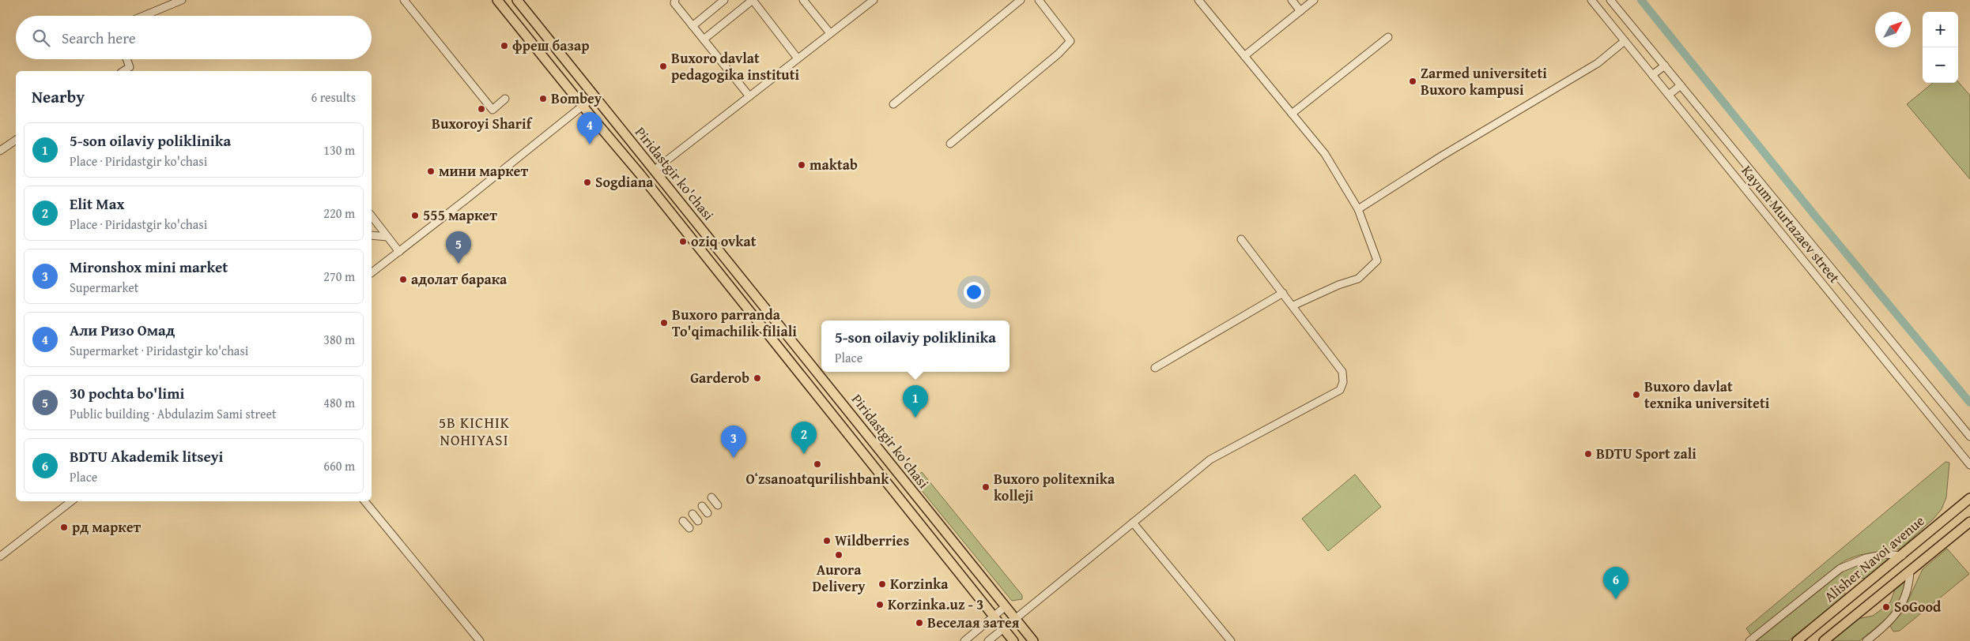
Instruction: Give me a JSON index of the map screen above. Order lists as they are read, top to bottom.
{
  "streets": {
    "main road": ["Piridastgir ko'chasi", "Alisher Navoi avenue"],
    "street": ["Kayum Murtazaev street"]
  },
  "districts": ["5B KICHIK NOHIYASI"],
  "places": [
    "фреш базар",
    "Buxoro davlat pedagogika instituti",
    "Zarmed universiteti Buxoro kampusi",
    "Bombey",
    "Buxoroyi Sharif",
    "maktab",
    "мини маркет",
    "Sogdiana",
    "555 маркет",
    "oziq ovkat",
    "адолат барака",
    "Buxoro parranda To'qimachilik filiali",
    "Garderob",
    "Buxoro davlat texnika universiteti",
    "BDTU Sport zali",
    "Oʻzsanoatqurilishbank",
    "Buxoro politexnika kolleji",
    "рд маркет",
    "Wildberries",
    "Aurora Delivery",
    "Korzinka",
    "Korzinka.uz - 3",
    "SoGood",
    "Веселая затея"
  ],
  "north": "top right",
  "page": {
    "map_buttons": ["+", "−"],
    "search": "Search here",
    "heading": ["Nearby", "6 results"],
    "pins": [
      "4",
      "5",
      "1",
      "2",
      "3",
      "6"
    ],
    "list": [
      {
        "mark": "1",
        "name": "5-son oilaviy poliklinika",
        "note": "Place · Piridastgir ko'chasi",
        "value": "130 m"
      },
      {
        "mark": "2",
        "name": "Elit Max",
        "note": "Place · Piridastgir ko'chasi",
        "value": "220 m"
      },
      {
        "mark": "3",
        "name": "Mironshox mini market",
        "note": "Supermarket",
        "value": "270 m"
      },
      {
        "mark": "4",
        "name": "Али Ризо Омад",
        "note": "Supermarket · Piridastgir ko'chasi",
        "value": "380 m"
      },
      {
        "mark": "5",
        "name": "30 pochta bo'limi",
        "note": "Public building · Abdulazim Sami street",
        "value": "480 m"
      },
      {
        "mark": "6",
        "name": "BDTU Akademik litseyi",
        "note": "Place",
        "value": "660 m"
      }
    ],
    "popup": ["5-son oilaviy poliklinika", "Place"]
  }
}
